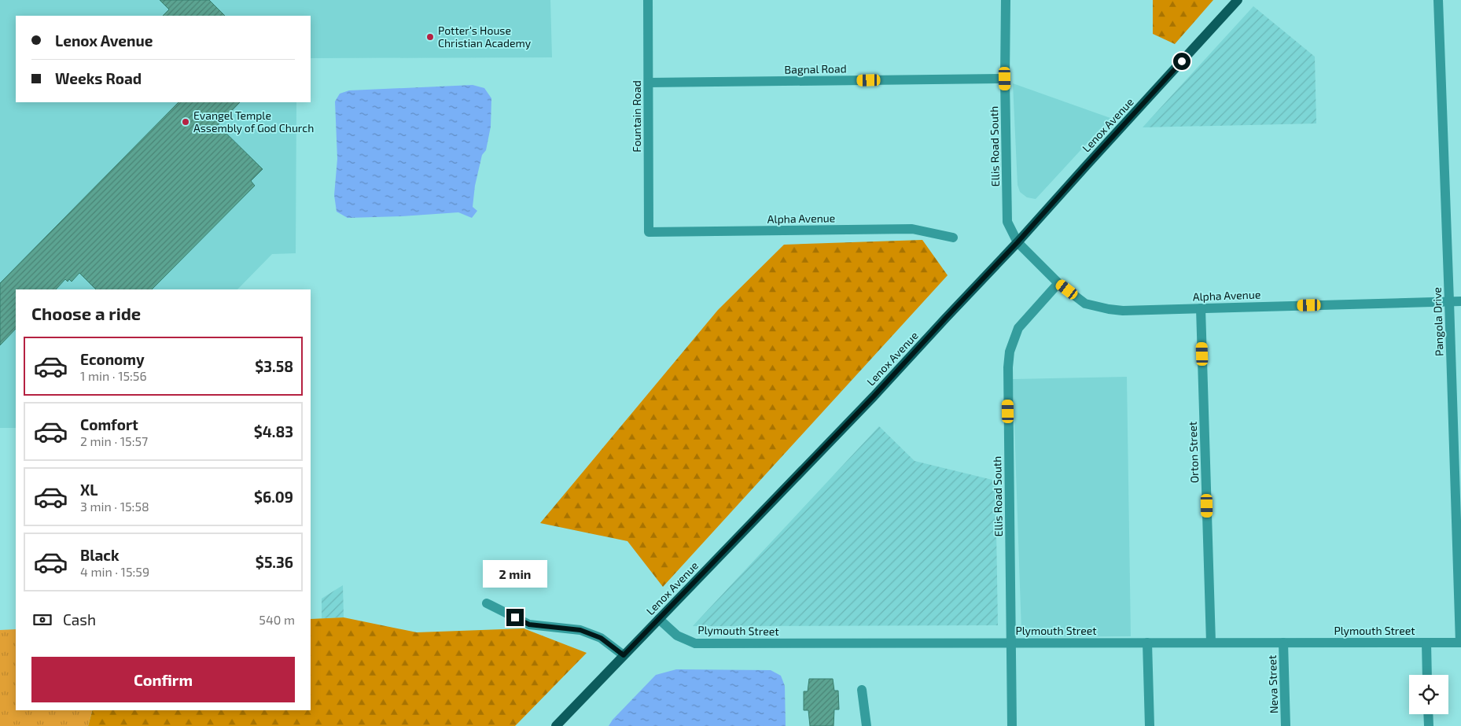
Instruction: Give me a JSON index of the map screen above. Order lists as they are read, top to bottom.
{
  "streets": {
    "main road": ["Lenox Avenue"],
    "street": [
      "Bagnal Road",
      "Fountain Road",
      "Ellis Road South",
      "Alpha Avenue",
      "Pangola Drive",
      "Orton Street",
      "Plymouth Street",
      "Neva Street"
    ]
  },
  "crossings": [
    ["Bagnal Road", "Fountain Road"],
    ["Bagnal Road", "Ellis Road South"],
    ["Fountain Road", "Alpha Avenue"],
    ["Lenox Avenue", "Ellis Road South"],
    ["Lenox Avenue", "Alpha Avenue"],
    ["Lenox Avenue", "Plymouth Street"],
    ["Ellis Road South", "Alpha Avenue"],
    ["Ellis Road South", "Plymouth Street"],
    ["Alpha Avenue", "Pangola Drive"],
    ["Alpha Avenue", "Orton Street"],
    ["Pangola Drive", "Plymouth Street"],
    ["Orton Street", "Plymouth Street"],
    ["Plymouth Street", "Neva Street"]
  ],
  "places": ["Potter's House Christian Academy", "Evangel Temple Assembly of God Church"],
  "page": {
    "banner": ["Lenox Avenue", "Weeks Road"],
    "heading": "Choose a ride",
    "list": [
      {
        "name": "Economy",
        "note": "1 min · 15:56",
        "value": "$3.58"
      },
      {
        "name": "Comfort",
        "note": "2 min · 15:57",
        "value": "$4.83"
      },
      {
        "name": "XL",
        "note": "3 min · 15:58",
        "value": "$6.09"
      },
      {
        "name": "Black",
        "note": "4 min · 15:59",
        "value": "$5.36"
      }
    ],
    "bubble": "2 min",
    "pay": ["Cash", "540 m"],
    "buttons": "Confirm"
  }
}
